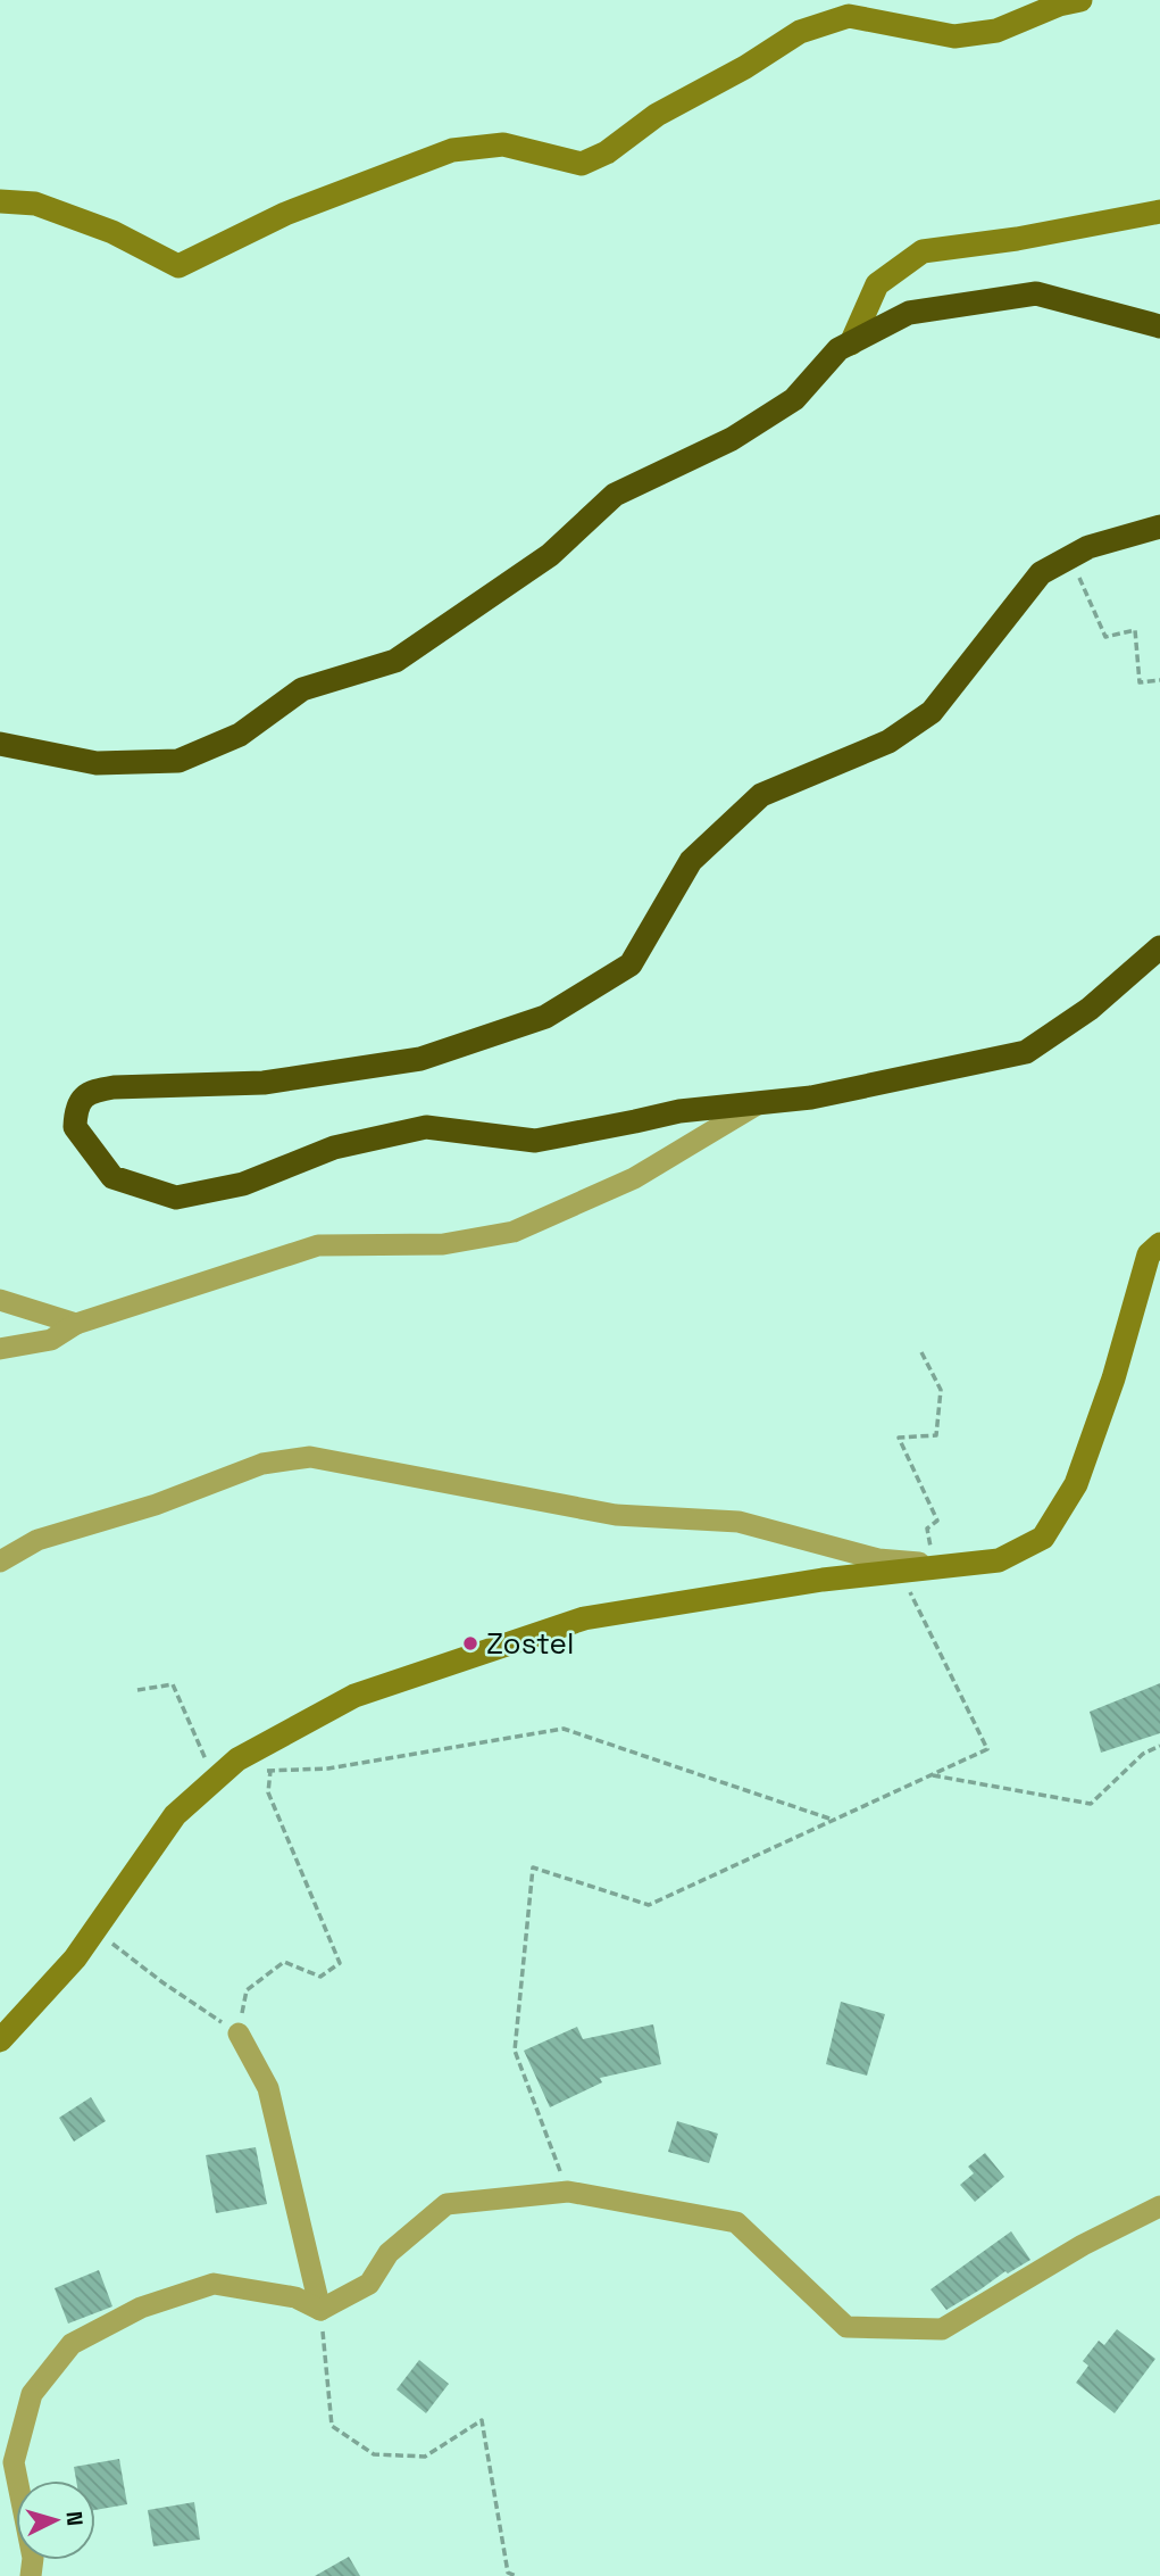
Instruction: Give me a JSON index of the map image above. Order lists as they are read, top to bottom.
{
  "places": ["Zostel"],
  "north": "right"
}
